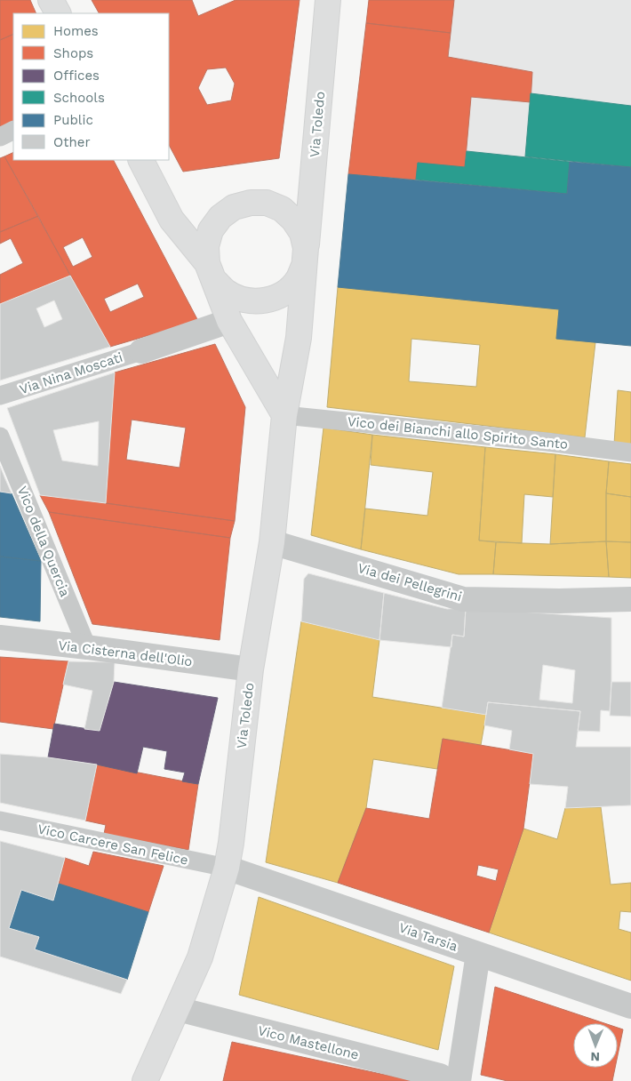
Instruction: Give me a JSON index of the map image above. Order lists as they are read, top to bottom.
{
  "streets": {
    "main road": ["Via Toledo"],
    "street": [
      "Via dei Pellegrini",
      "Via Cisterna dell'Olio",
      "Via Tarsia",
      "Vico Mastellone"
    ],
    "lane": [
      "Via Nina Moscati",
      "Vico dei Bianchi allo Spirito Santo",
      "Vico della Quercia",
      "Vico Carcere San Felice"
    ]
  },
  "crossings": [
    ["Via Toledo", "Vico dei Bianchi allo Spirito Santo"],
    ["Via Toledo", "Via dei Pellegrini"],
    ["Via Toledo", "Via Cisterna dell'Olio"],
    ["Via Toledo", "Vico Carcere San Felice"],
    ["Via Toledo", "Via Tarsia"],
    ["Via Toledo", "Vico Mastellone"],
    ["Vico della Quercia", "Via Cisterna dell'Olio"],
    ["Vico Carcere San Felice", "Via Tarsia"]
  ],
  "legend": [
    "Homes",
    "Shops",
    "Offices",
    "Schools",
    "Public",
    "Other"
  ],
  "north": "bottom"
}
